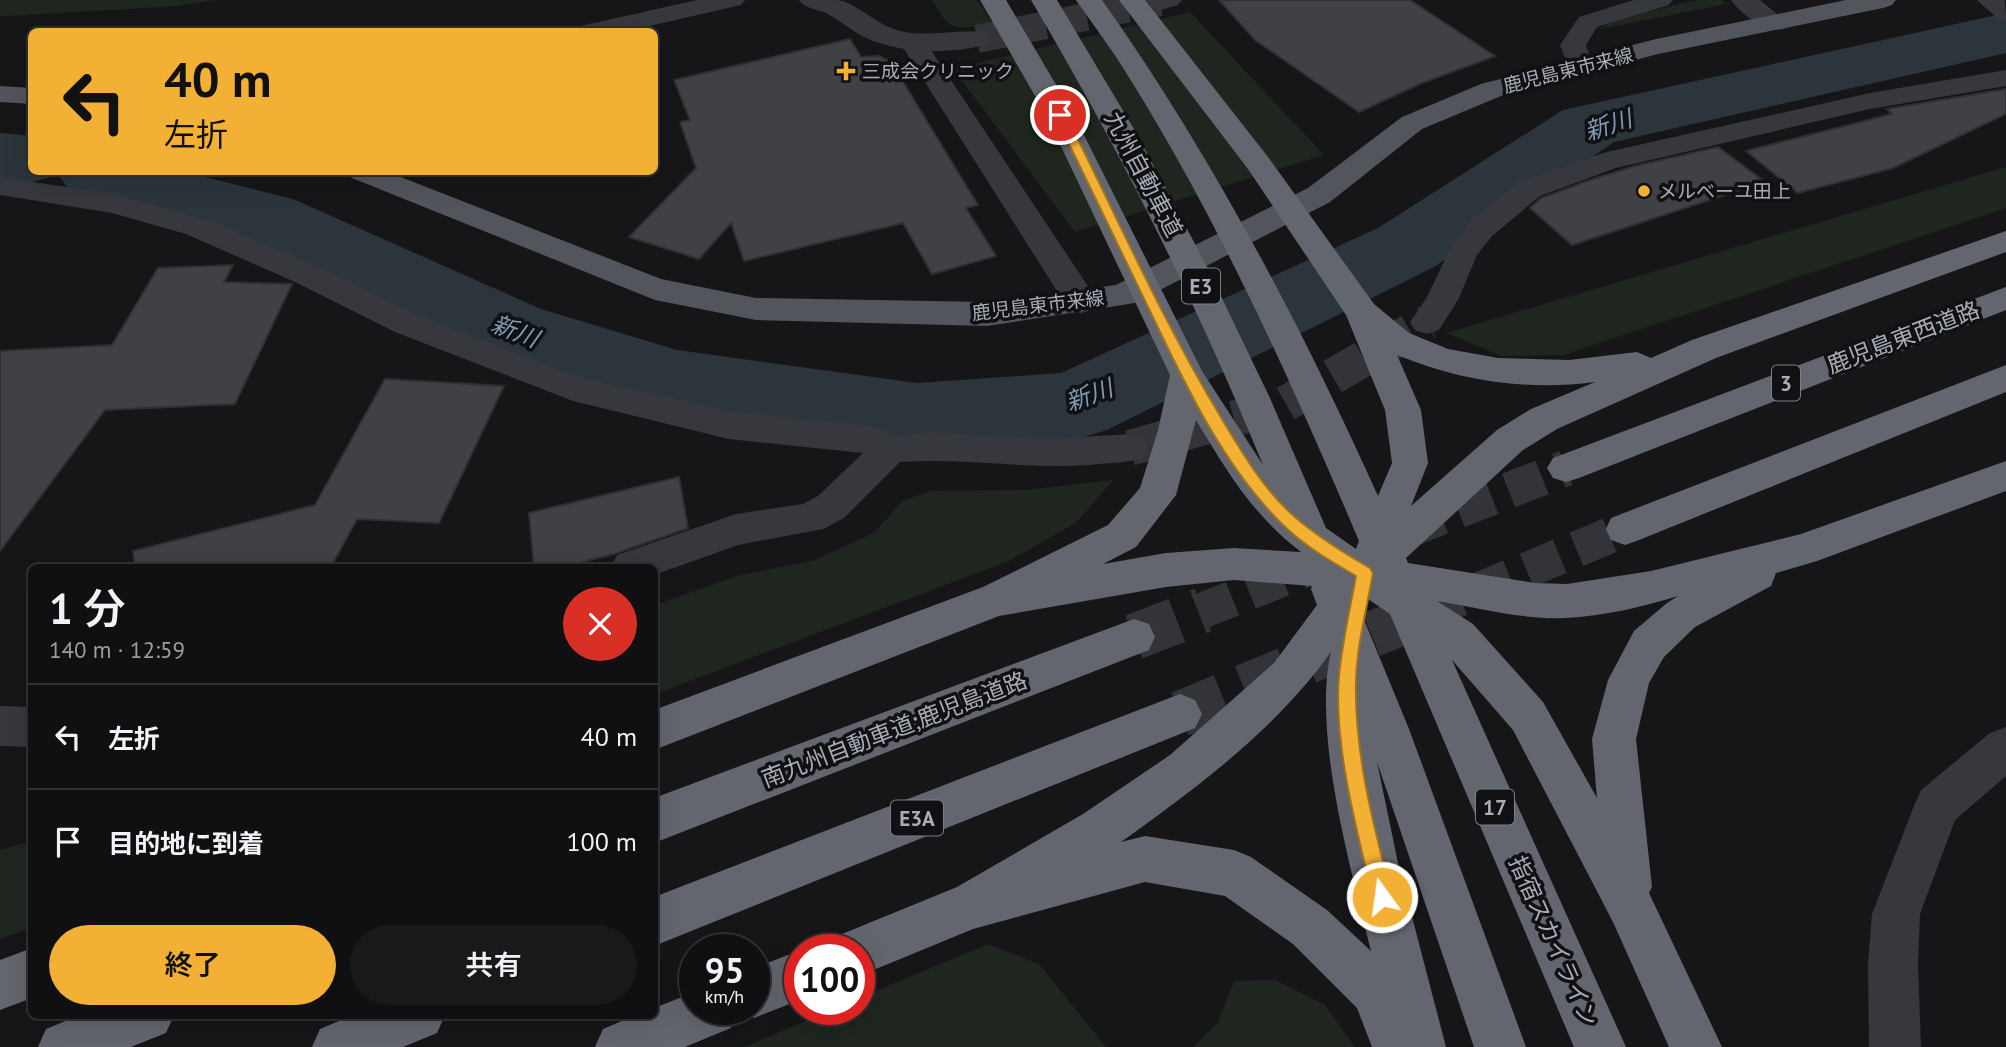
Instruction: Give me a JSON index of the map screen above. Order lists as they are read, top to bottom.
{
  "streets": {
    "highway": [
      "九州自動車道",
      "E3",
      "鹿児島東西道路",
      "3",
      "南九州自動車道;鹿児島道路",
      "17",
      "E3A",
      "指宿スカイライン"
    ],
    "main road": ["鹿児島東市来線"]
  },
  "crossings": [
    ["九州自動車道", "指宿スカイライン"]
  ],
  "water": ["新川"],
  "places": {
    "health": ["三成会クリニック"],
    "other": ["メルベーユ田上"]
  },
  "page": {
    "turn": ["40 m", "左折"],
    "heading": ["1 分", "140 m · 12:59"],
    "list": [
      {
        "name": "左折",
        "value": "40 m"
      },
      {
        "name": "目的地に到着",
        "value": "100 m"
      }
    ],
    "buttons": ["終了", "共有"],
    "speed": "95 km/h",
    "limit": "100"
  }
}
